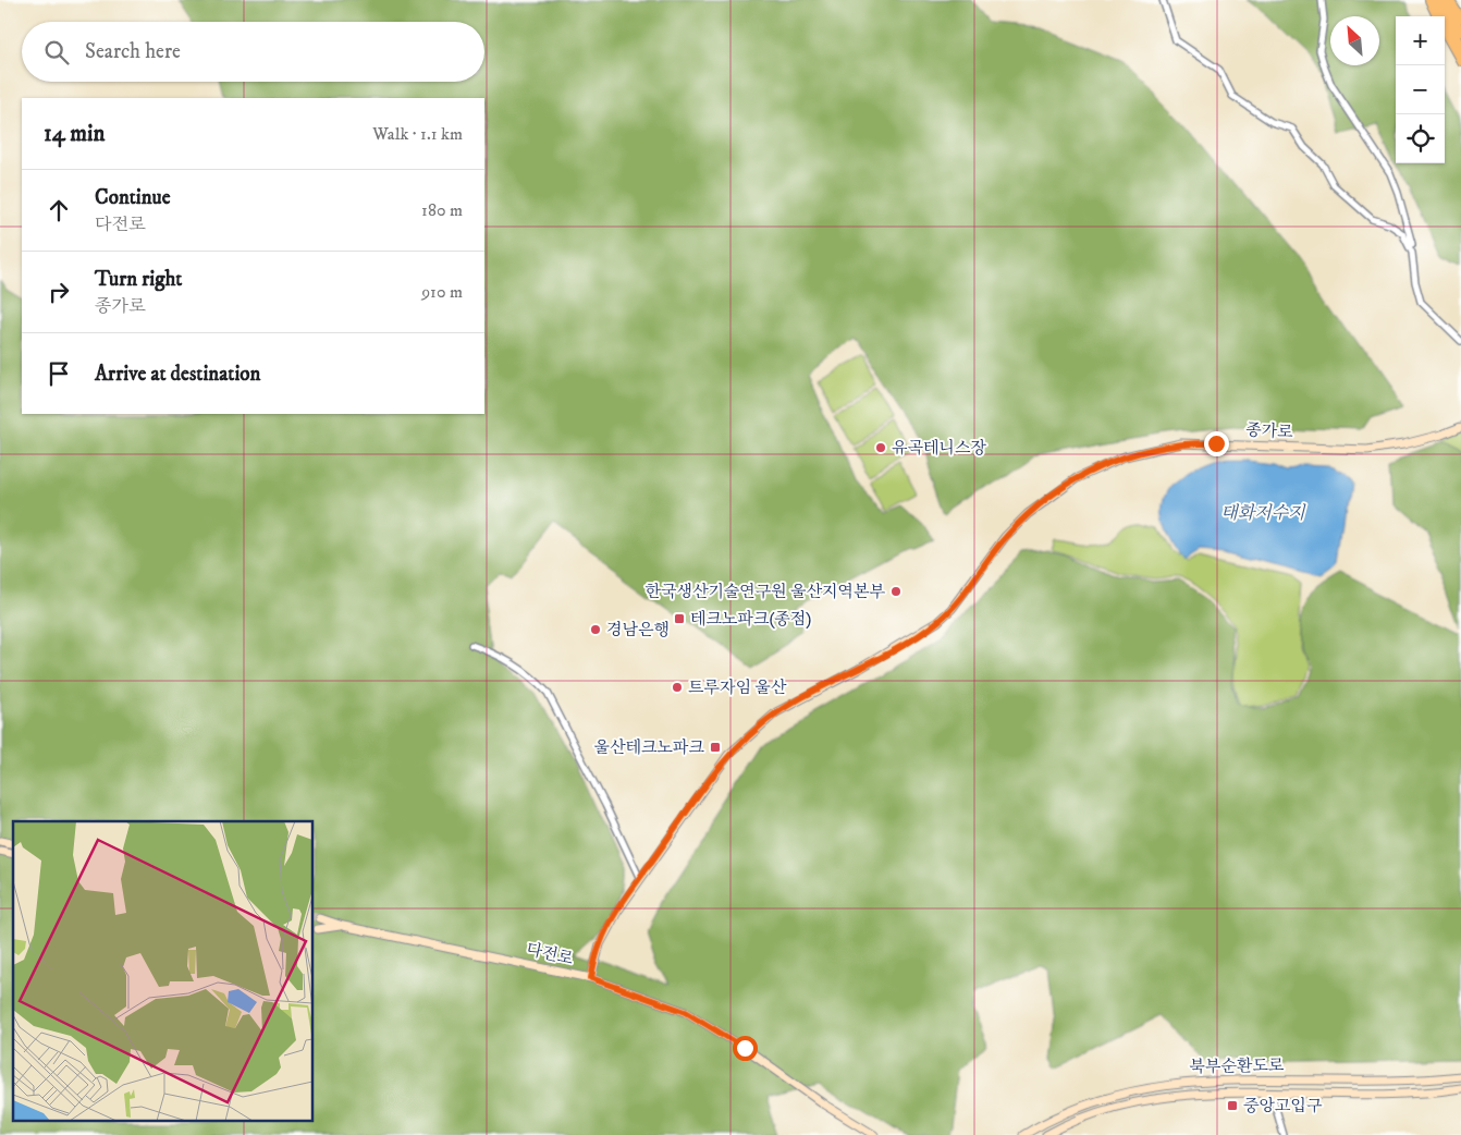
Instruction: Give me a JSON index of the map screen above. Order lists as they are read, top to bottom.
{
  "streets": {
    "main road": ["종가로", "다전로", "북부순환도로"]
  },
  "crossings": [
    ["종가로", "다전로"]
  ],
  "water": ["태화저수지"],
  "places": {
    "other": [
      "유곡테니스장",
      "한국생산기술연구원 울산지역본부",
      "경남은행",
      "트루자임 울산"
    ],
    "transit": ["테크노파크(종점)", "울산테크노파크", "중앙고입구"]
  },
  "north": "top left",
  "page": {
    "map_buttons": ["+", "−"],
    "search": "Search here",
    "heading": ["14 min", "Walk · 1.1 km"],
    "list": [
      ["Continue", "다전로", "180 m"],
      ["Turn right", "종가로", "910 m"],
      "Arrive at destination"
    ]
  }
}
